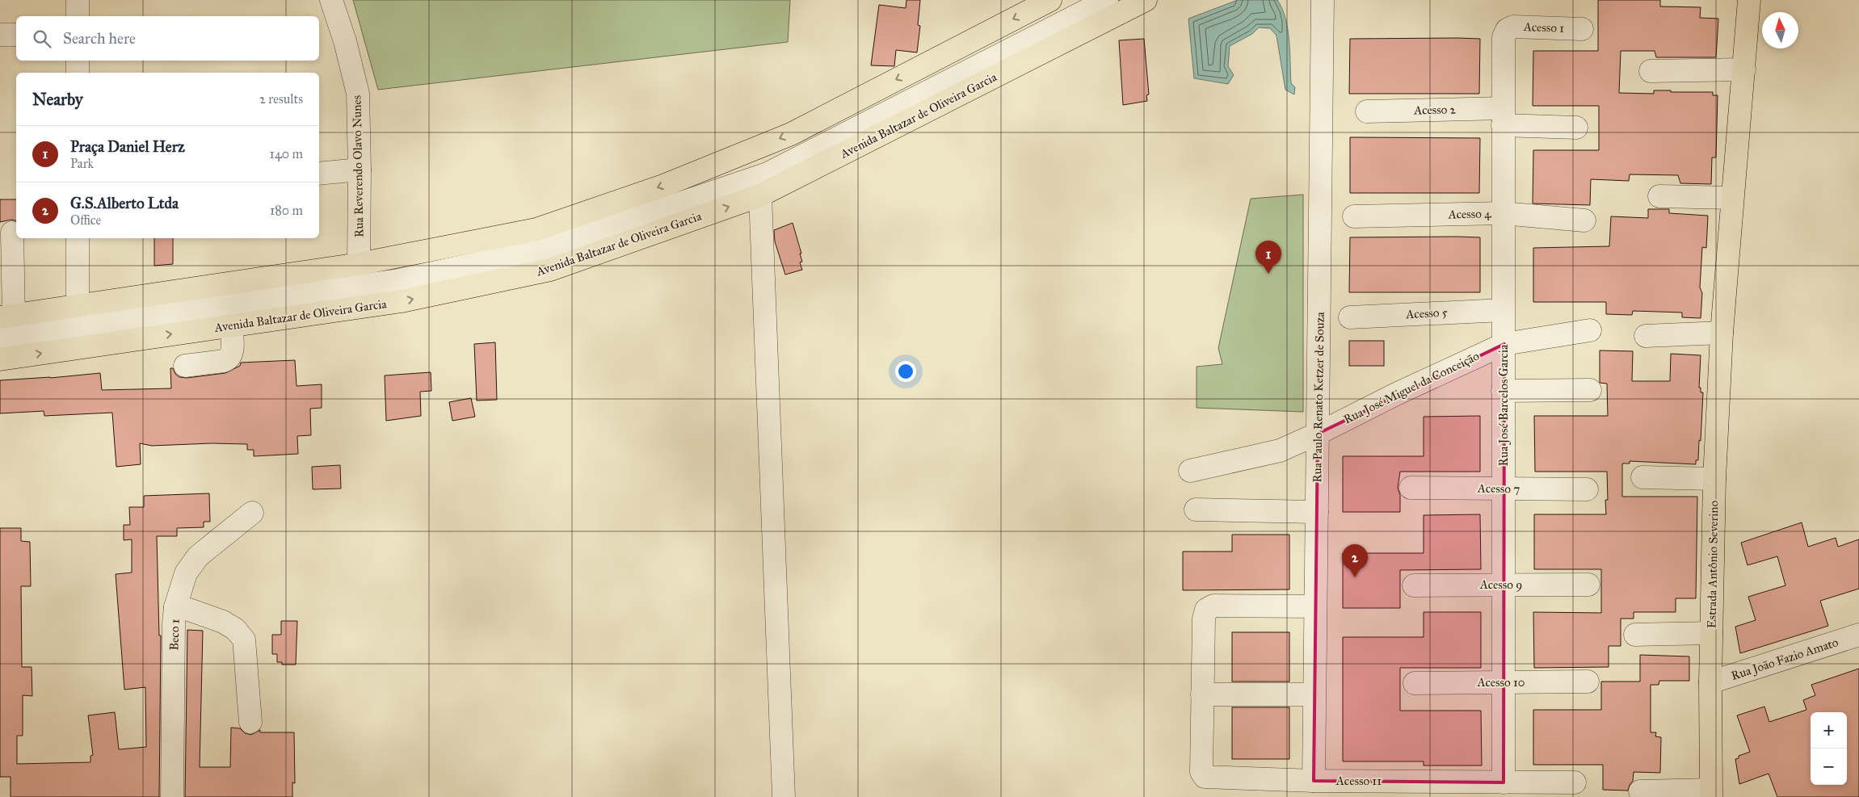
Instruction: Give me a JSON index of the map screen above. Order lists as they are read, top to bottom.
{
  "streets": {
    "main road": ["Avenida Baltazar de Oliveira Garcia", "Estrada Antônio Severino"],
    "street": [
      "Acesso 1",
      "Acesso 2",
      "Rua Reverendo Olavo Nunes",
      "Acesso 4",
      "Acesso 5",
      "Rua José Miguel da Conceição",
      "Rua Paulo Renato Ketzer de Souza",
      "Rua José Barcelos Garcia",
      "Acesso 7",
      "Acesso 9",
      "Beco 1",
      "Rua João Fazio Amato",
      "Acesso 10",
      "Acesso 11"
    ]
  },
  "crossings": [
    ["Acesso 1", "Rua José Barcelos Garcia"],
    ["Acesso 2", "Rua José Barcelos Garcia"],
    ["Acesso 4", "Rua José Barcelos Garcia"],
    ["Acesso 5", "Rua José Barcelos Garcia"],
    ["Rua José Miguel da Conceição", "Rua Paulo Renato Ketzer de Souza"],
    ["Rua José Miguel da Conceição", "Rua José Barcelos Garcia"],
    ["Rua Paulo Renato Ketzer de Souza", "Acesso 11"],
    ["Rua José Barcelos Garcia", "Acesso 7"],
    ["Rua José Barcelos Garcia", "Acesso 9"],
    ["Rua José Barcelos Garcia", "Acesso 10"],
    ["Rua José Barcelos Garcia", "Acesso 11"],
    ["Estrada Antônio Severino", "Rua João Fazio Amato"]
  ],
  "north": "top",
  "page": {
    "search": "Search here",
    "heading": ["Nearby", "2 results"],
    "list": [
      {
        "mark": "1",
        "name": "Praça Daniel Herz",
        "note": "Park",
        "value": "140 m"
      },
      {
        "mark": "2",
        "name": "G.S.Alberto Ltda",
        "note": "Office",
        "value": "180 m"
      }
    ],
    "pins": ["1", "2"],
    "map_buttons": ["+", "−"]
  }
}
